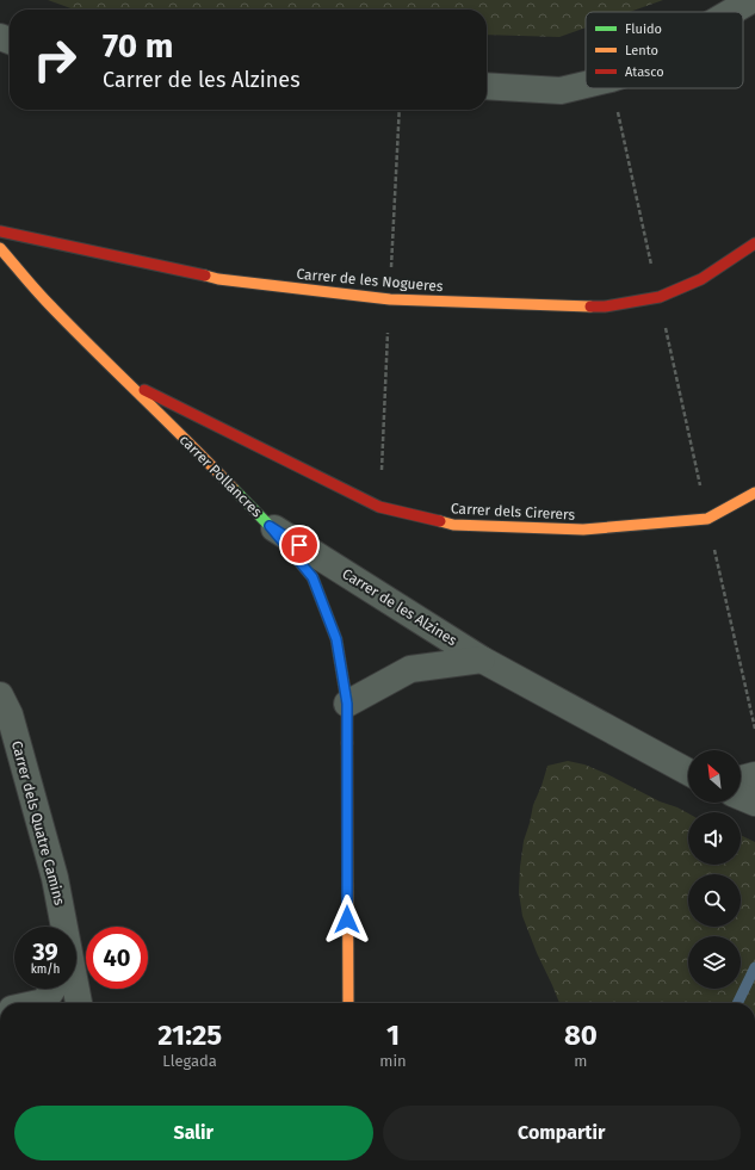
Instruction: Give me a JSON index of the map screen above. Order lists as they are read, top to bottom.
{
  "streets": {
    "street": [
      "Carrer de les Nogueres",
      "carrer Pollancres",
      "Carrer dels Cirerers",
      "Carrer de les Alzines",
      "Carrer dels Quatre Camins"
    ]
  },
  "crossings": [
    ["carrer Pollancres", "Carrer dels Cirerers"],
    ["carrer Pollancres", "Carrer de les Alzines"]
  ],
  "legend": ["Fluido", "Lento", "Atasco"],
  "north": "top left",
  "page": {
    "turn": ["70 m", "Carrer de les Alzines"],
    "speed": "39 km/h",
    "limit": "40",
    "eta": [
      "21:25",
      "Llegada",
      "1",
      "min",
      "80",
      "m"
    ],
    "buttons": ["Salir", "Compartir"]
  }
}
